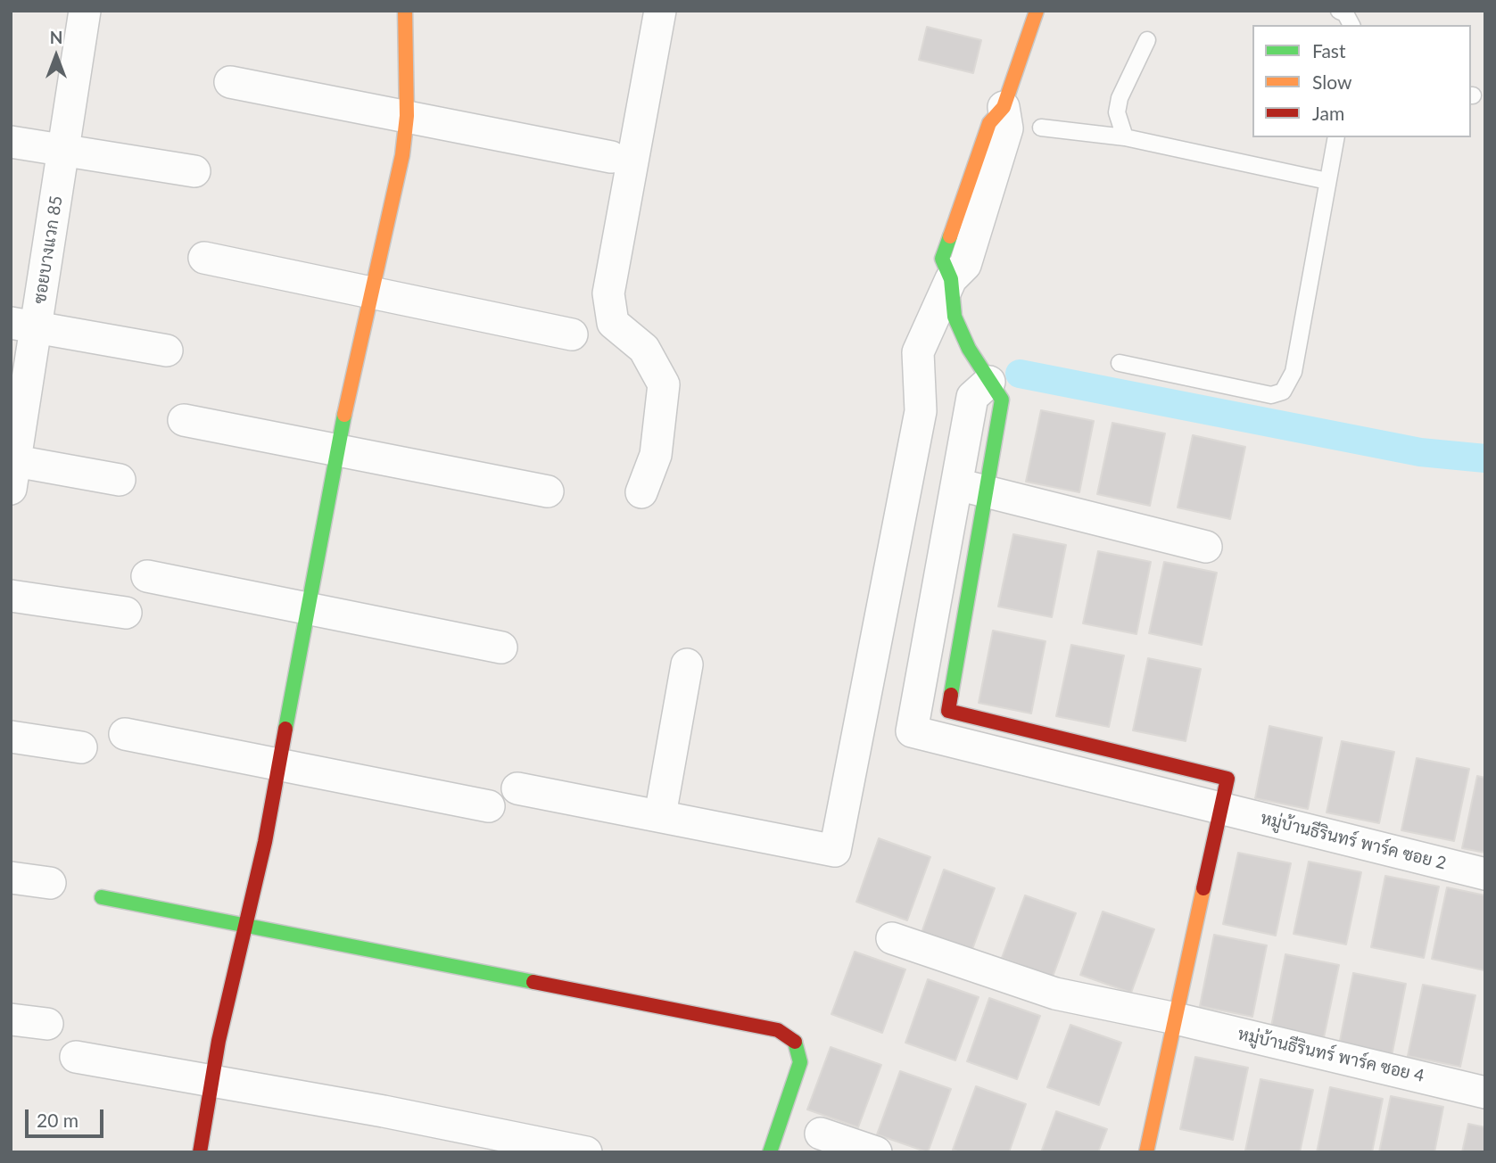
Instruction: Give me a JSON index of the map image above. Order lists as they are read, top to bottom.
{
  "streets": {
    "street": ["ซอยบางแวก 85", "หมู่บ้านธีรินทร์ พาร์ค ซอย 2", "หมู่บ้านธีรินทร์ พาร์ค ซอย 4"]
  },
  "legend": ["Fast", "Slow", "Jam"],
  "scale_bar": "20 m",
  "north": "top"
}
